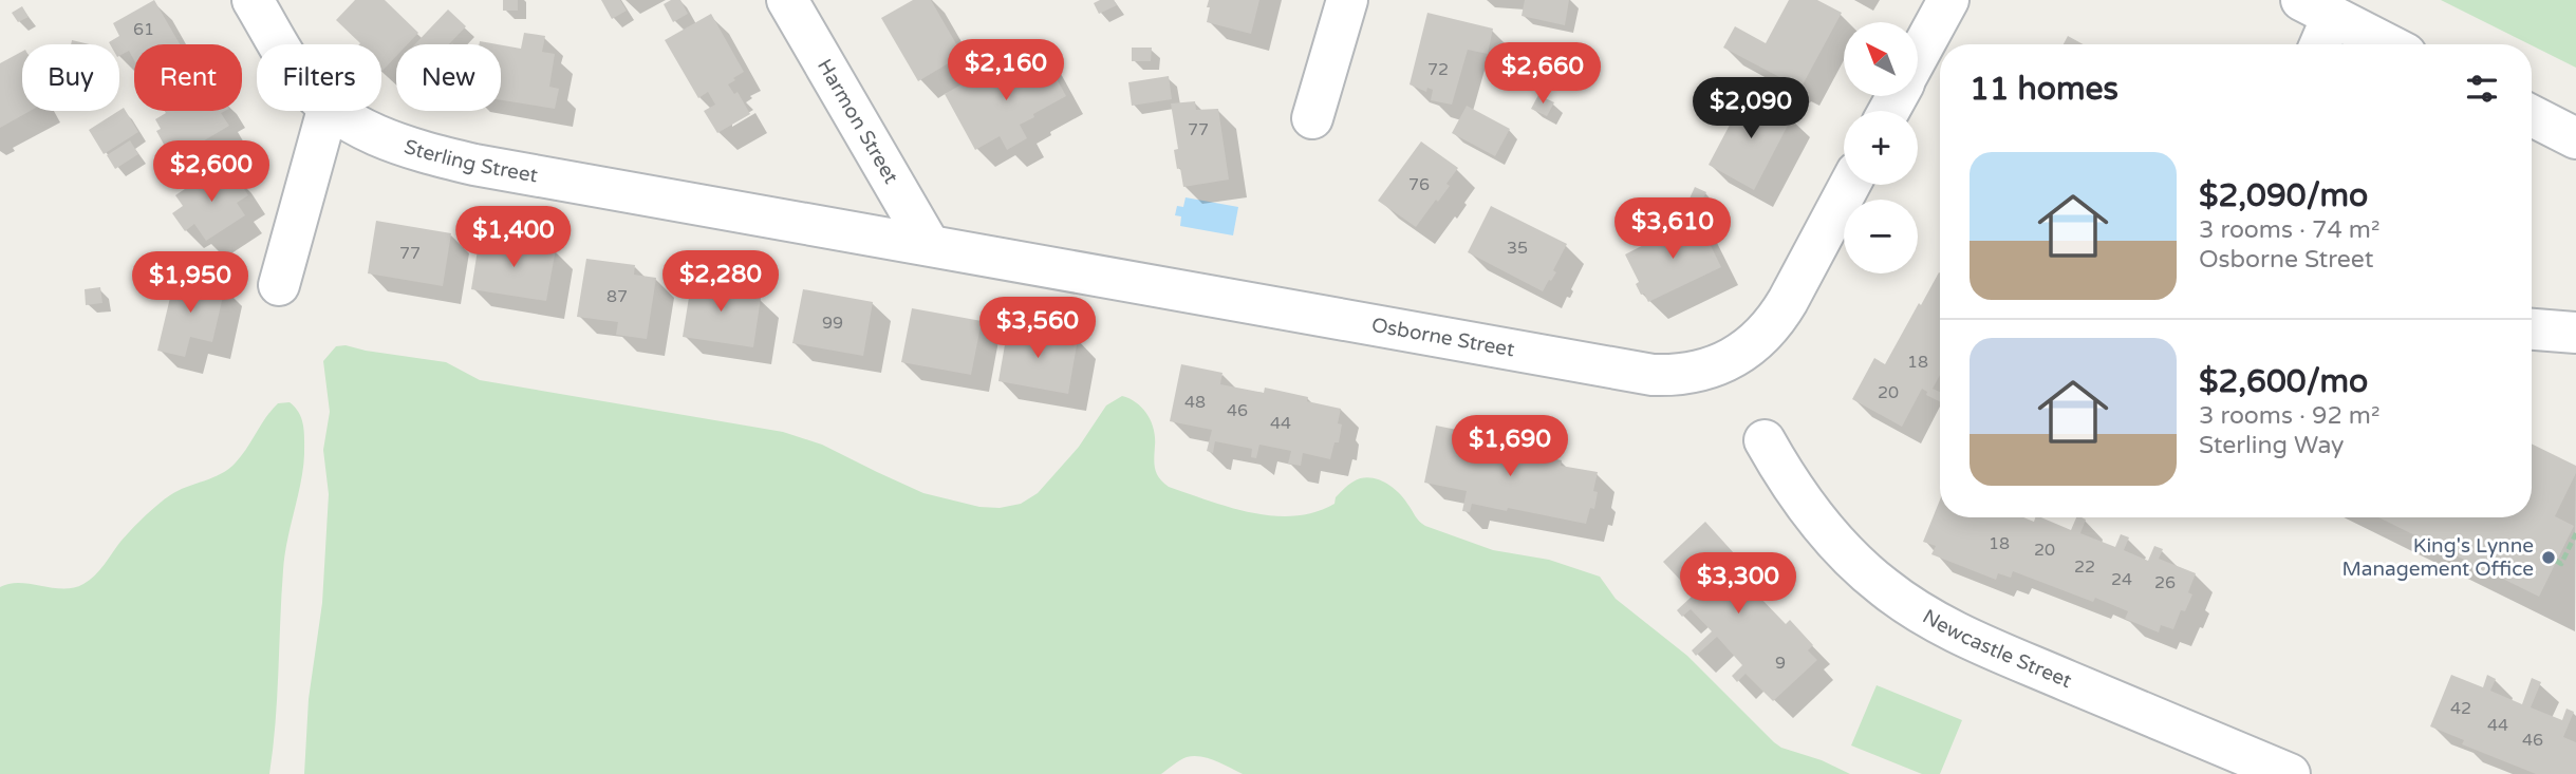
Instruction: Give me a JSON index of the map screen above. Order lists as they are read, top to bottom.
{
  "streets": {
    "street": [
      "Harmon Street",
      "Sterling Street",
      "Osborne Street",
      "Newcastle Street"
    ]
  },
  "crossings": [
    ["Harmon Street", "Sterling Street"],
    ["Harmon Street", "Osborne Street"],
    ["Sterling Street", "Osborne Street"]
  ],
  "places": ["King's Lynne Management Office"],
  "house_numbers": [
    "61",
    "72",
    "77",
    "76",
    "35",
    "77",
    "87",
    "99",
    "18",
    "20",
    "48",
    "46",
    "44",
    "18",
    "20",
    "22",
    "24",
    "26",
    "9",
    "42",
    "44",
    "46"
  ],
  "north": "top left",
  "page": {
    "map_buttons": ["+", "−"],
    "price": [
      "$2,160",
      "$2,660",
      "$2,090",
      "$2,600",
      "$3,610",
      "$1,400",
      "$2,280",
      "$1,950",
      "$3,560",
      "$1,690",
      "$3,300"
    ],
    "chip": [
      "Buy",
      "Rent",
      "Filters",
      "New"
    ],
    "heading": "11 homes",
    "list": [
      {
        "name": "$2,090/mo",
        "note": "3 rooms · 74 m² · Osborne Street"
      },
      {
        "name": "$2,600/mo",
        "note": "3 rooms · 92 m² · Sterling Way"
      }
    ]
  }
}
